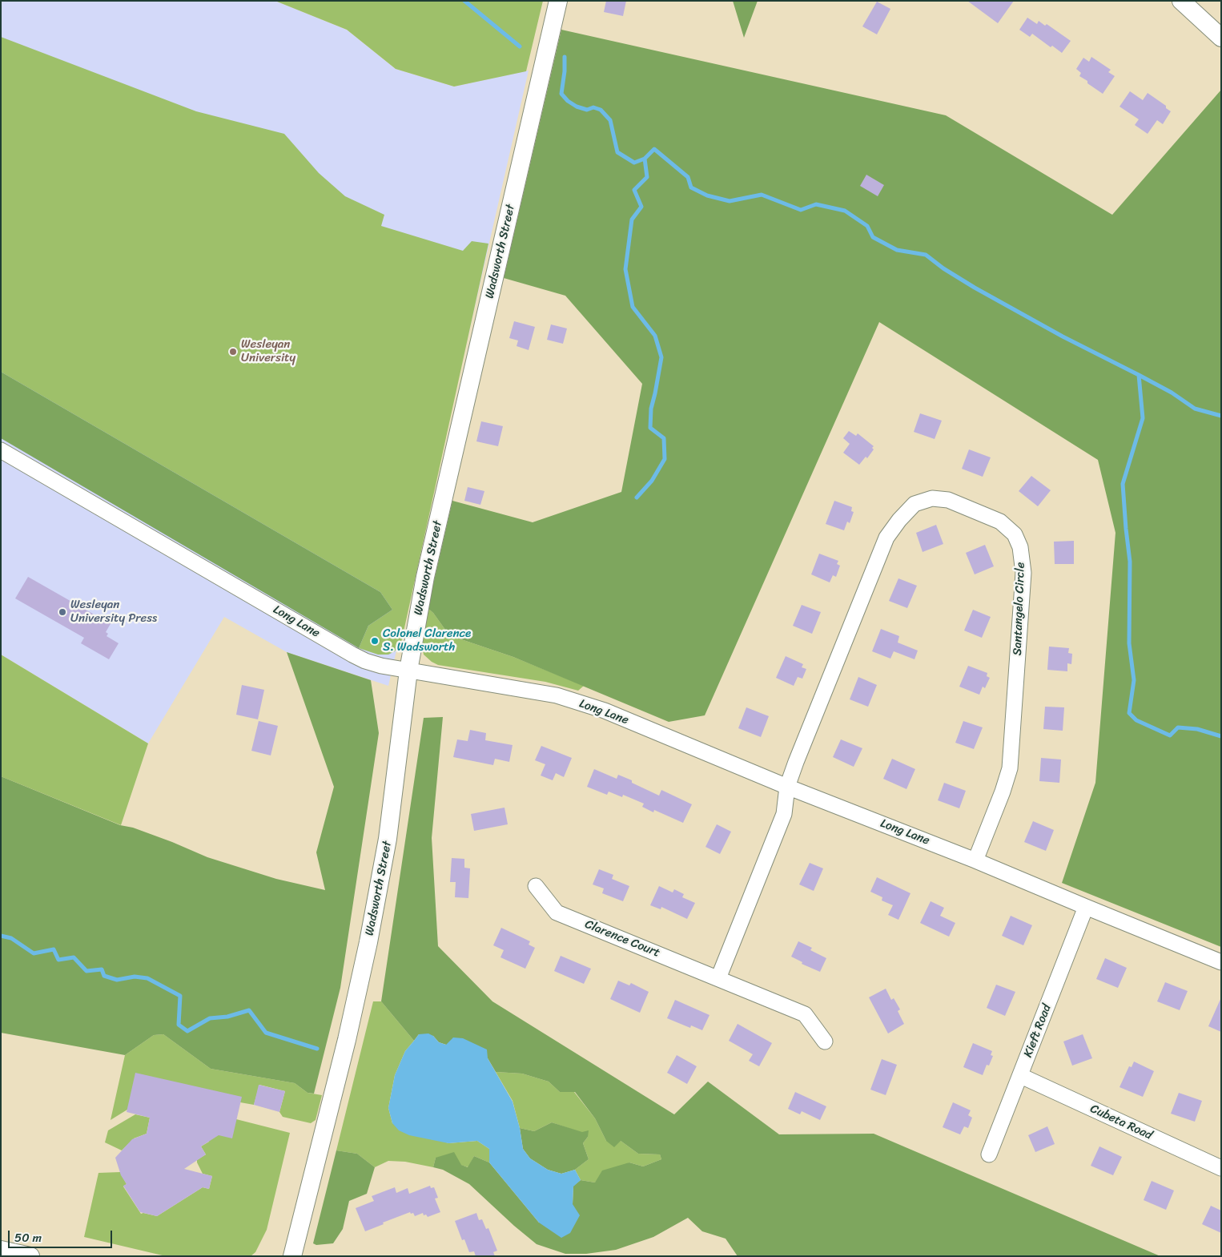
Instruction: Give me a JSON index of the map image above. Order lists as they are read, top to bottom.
{
  "streets": {
    "street": [
      "Wadsworth Street",
      "Santangelo Circle",
      "Long Lane",
      "Clarence Court",
      "Kieft Road",
      "Cubeta Road"
    ]
  },
  "crossings": [
    ["Wadsworth Street", "Long Lane"],
    ["Santangelo Circle", "Long Lane"],
    ["Long Lane", "Kieft Road"],
    ["Kieft Road", "Cubeta Road"]
  ],
  "places": ["Wesleyan University", "Wesleyan University Press", "Colonel Clarence S. Wadsworth"],
  "scale_bar": "50 m"
}
